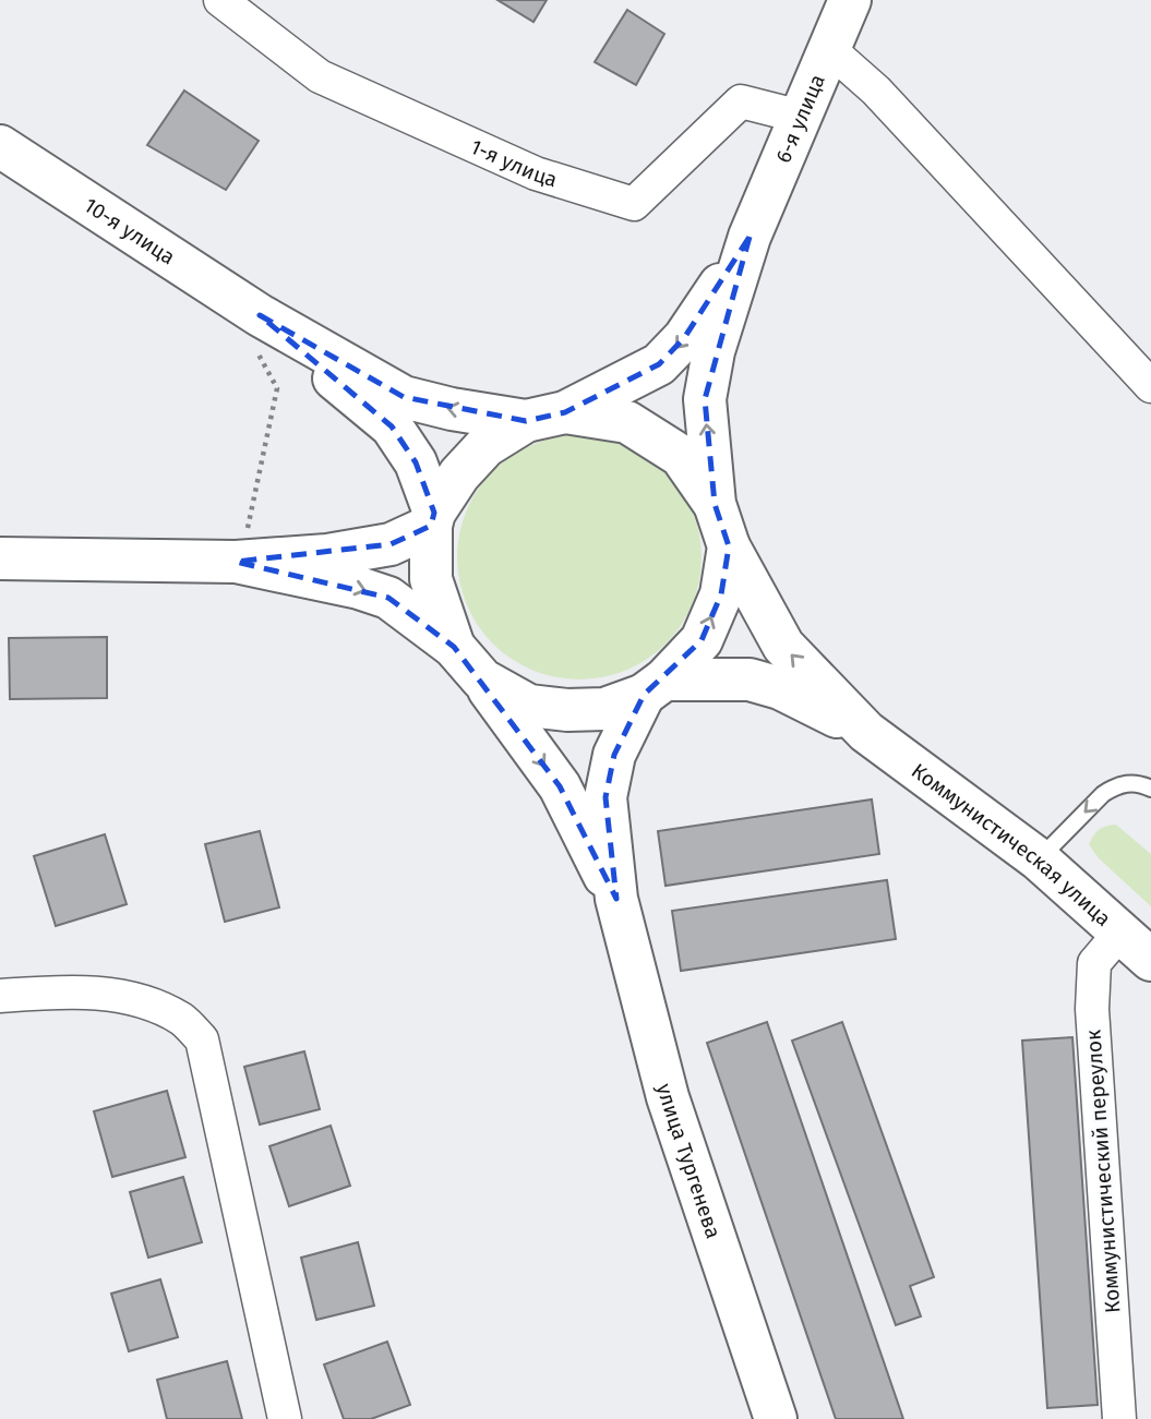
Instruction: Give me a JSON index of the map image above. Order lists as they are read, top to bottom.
{
  "streets": {
    "street": [
      "6-я улица",
      "1-я улица",
      "10-я улица",
      "Коммунистическая улица",
      "улица Тургенева",
      "Коммунистический переулок"
    ]
  },
  "crossings": [
    ["6-я улица", "1-я улица"],
    ["10-я улица", "Коммунистическая улица"],
    ["Коммунистическая улица", "улица Тургенева"],
    ["Коммунистическая улица", "Коммунистический переулок"]
  ]
}
